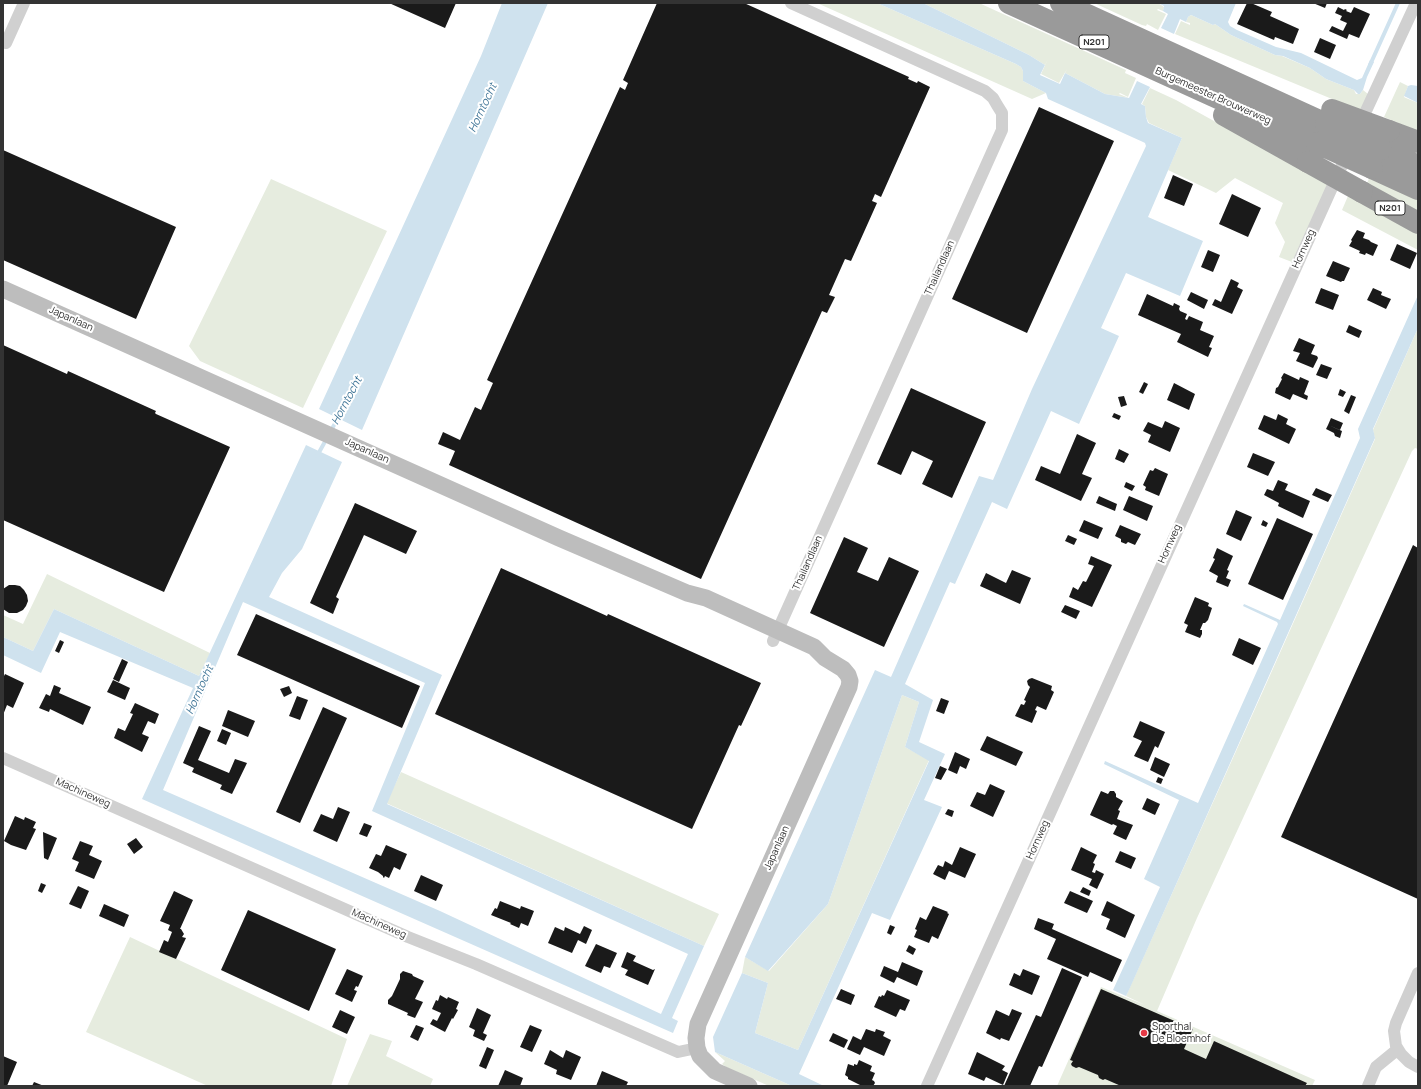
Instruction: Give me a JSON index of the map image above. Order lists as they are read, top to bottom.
{
  "streets": {
    "highway": ["N201", "Burgemeester Brouwerweg"],
    "street": [
      "Hornweg",
      "Thailandlaan",
      "Japanlaan",
      "Machineweg"
    ]
  },
  "crossings": [
    ["N201", "Burgemeester Brouwerweg"],
    ["Thailandlaan", "Japanlaan"],
    ["Japanlaan", "Machineweg"]
  ],
  "water": ["Horntocht"],
  "places": ["Sporthal De Bloemhof"]
}
